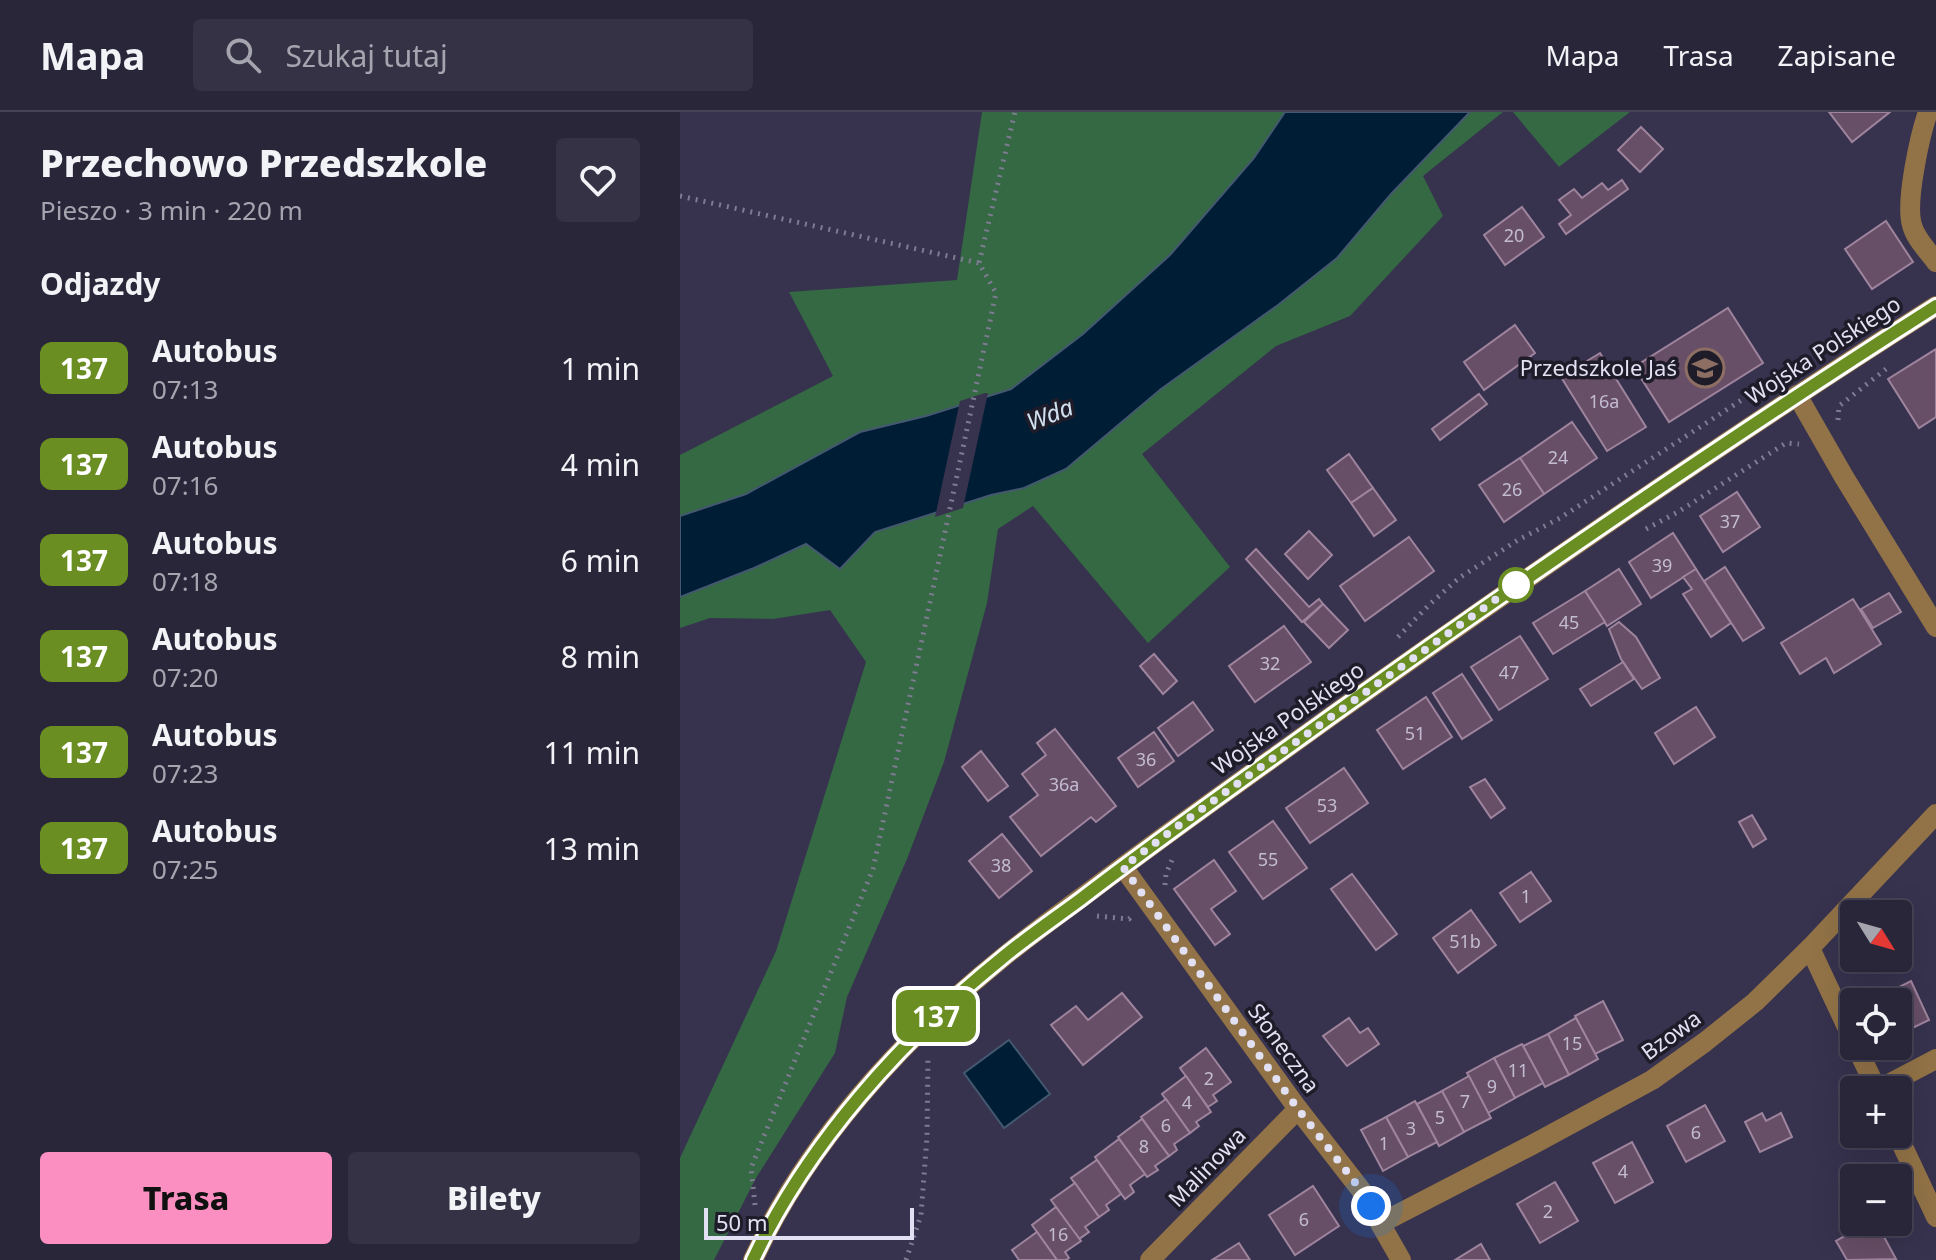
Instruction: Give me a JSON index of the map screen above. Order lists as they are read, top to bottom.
{
  "streets": {
    "street": [
      "Wojska Polskiego",
      "Bzowa",
      "Słoneczna",
      "Malinowa"
    ]
  },
  "crossings": [
    ["Wojska Polskiego", "Słoneczna"],
    ["Bzowa", "Słoneczna"],
    ["Słoneczna", "Malinowa"]
  ],
  "water": ["Wda"],
  "places": {
    "school or university": ["Przedszkole Jaś"]
  },
  "lines": ["bus line 137"],
  "house_numbers": [
    "20",
    "16a",
    "24",
    "26",
    "37",
    "39",
    "45",
    "32",
    "47",
    "51",
    "36",
    "36a",
    "53",
    "55",
    "38",
    "1",
    "51b",
    "15",
    "11",
    "2",
    "9",
    "7",
    "4",
    "5",
    "6",
    "3",
    "6",
    "1",
    "8",
    "4",
    "2",
    "6",
    "16"
  ],
  "scale_bar": "50 m",
  "north": "bottom right",
  "page": {
    "header": "Mapa",
    "search": "Szukaj tutaj",
    "nav": ["Mapa", "Trasa", "Zapisane"],
    "heading": [
      ["Przechowo Przedszkole", "Pieszo · 3 min · 220 m"],
      "Odjazdy"
    ],
    "on_map": "137",
    "list": [
      {
        "mark": "137",
        "name": "Autobus",
        "note": "07:13",
        "value": "1 min"
      },
      {
        "mark": "137",
        "name": "Autobus",
        "note": "07:16",
        "value": "4 min"
      },
      {
        "mark": "137",
        "name": "Autobus",
        "note": "07:18",
        "value": "6 min"
      },
      {
        "mark": "137",
        "name": "Autobus",
        "note": "07:20",
        "value": "8 min"
      },
      {
        "mark": "137",
        "name": "Autobus",
        "note": "07:23",
        "value": "11 min"
      },
      {
        "mark": "137",
        "name": "Autobus",
        "note": "07:25",
        "value": "13 min"
      }
    ],
    "map_buttons": ["+", "−"],
    "buttons": ["Trasa", "Bilety"],
    "scale": "50 m"
  }
}
